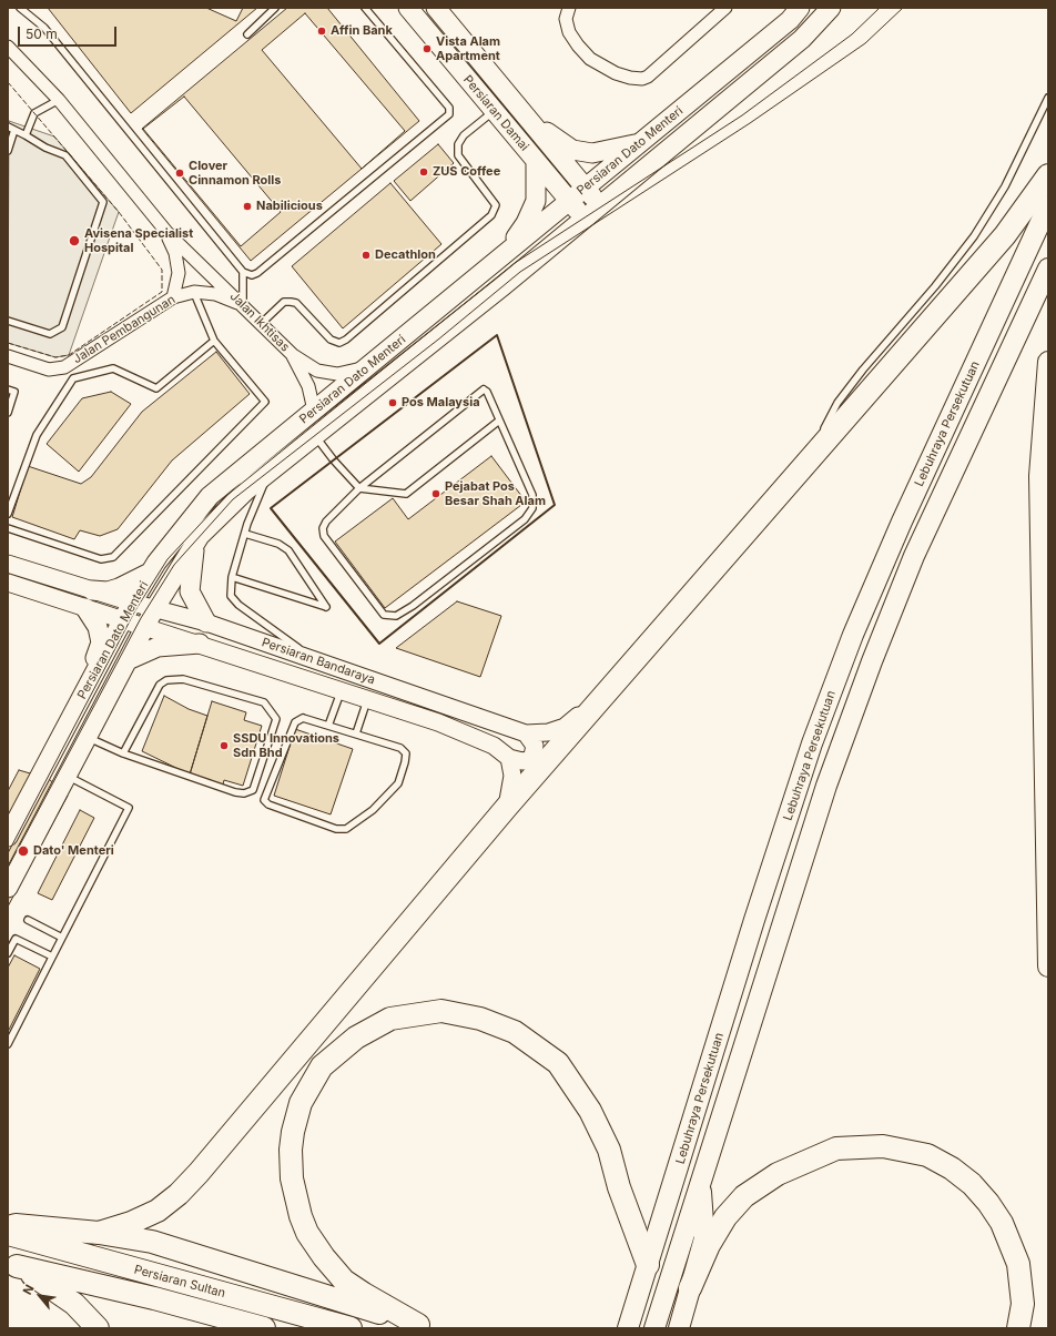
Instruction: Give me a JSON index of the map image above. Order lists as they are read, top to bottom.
{
  "streets": {
    "highway": ["Lebuhraya Persekutuan", "Persiaran Sultan"],
    "main road": ["Persiaran Damai", "Persiaran Dato Menteri", "Persiaran Bandaraya"],
    "street": ["Jalan Ikhtisas", "Jalan Pembangunan"]
  },
  "crossings": [
    ["Persiaran Damai", "Persiaran Dato Menteri"],
    ["Persiaran Dato Menteri", "Jalan Ikhtisas"],
    ["Persiaran Dato Menteri", "Persiaran Bandaraya"],
    ["Jalan Ikhtisas", "Jalan Pembangunan"]
  ],
  "places": [
    "Affin Bank",
    "Vista Alam Apartment",
    "ZUS Coffee",
    "Clover Cinnamon Rolls",
    "Nabilicious",
    "Avisena Specialist Hospital",
    "Decathlon",
    "Pos Malaysia",
    "Pejabat Pos Besar Shah Alam",
    "SSDU Innovations Sdn Bhd",
    "Dato' Menteri"
  ],
  "scale_bar": "50 m",
  "north": "top left"
}
